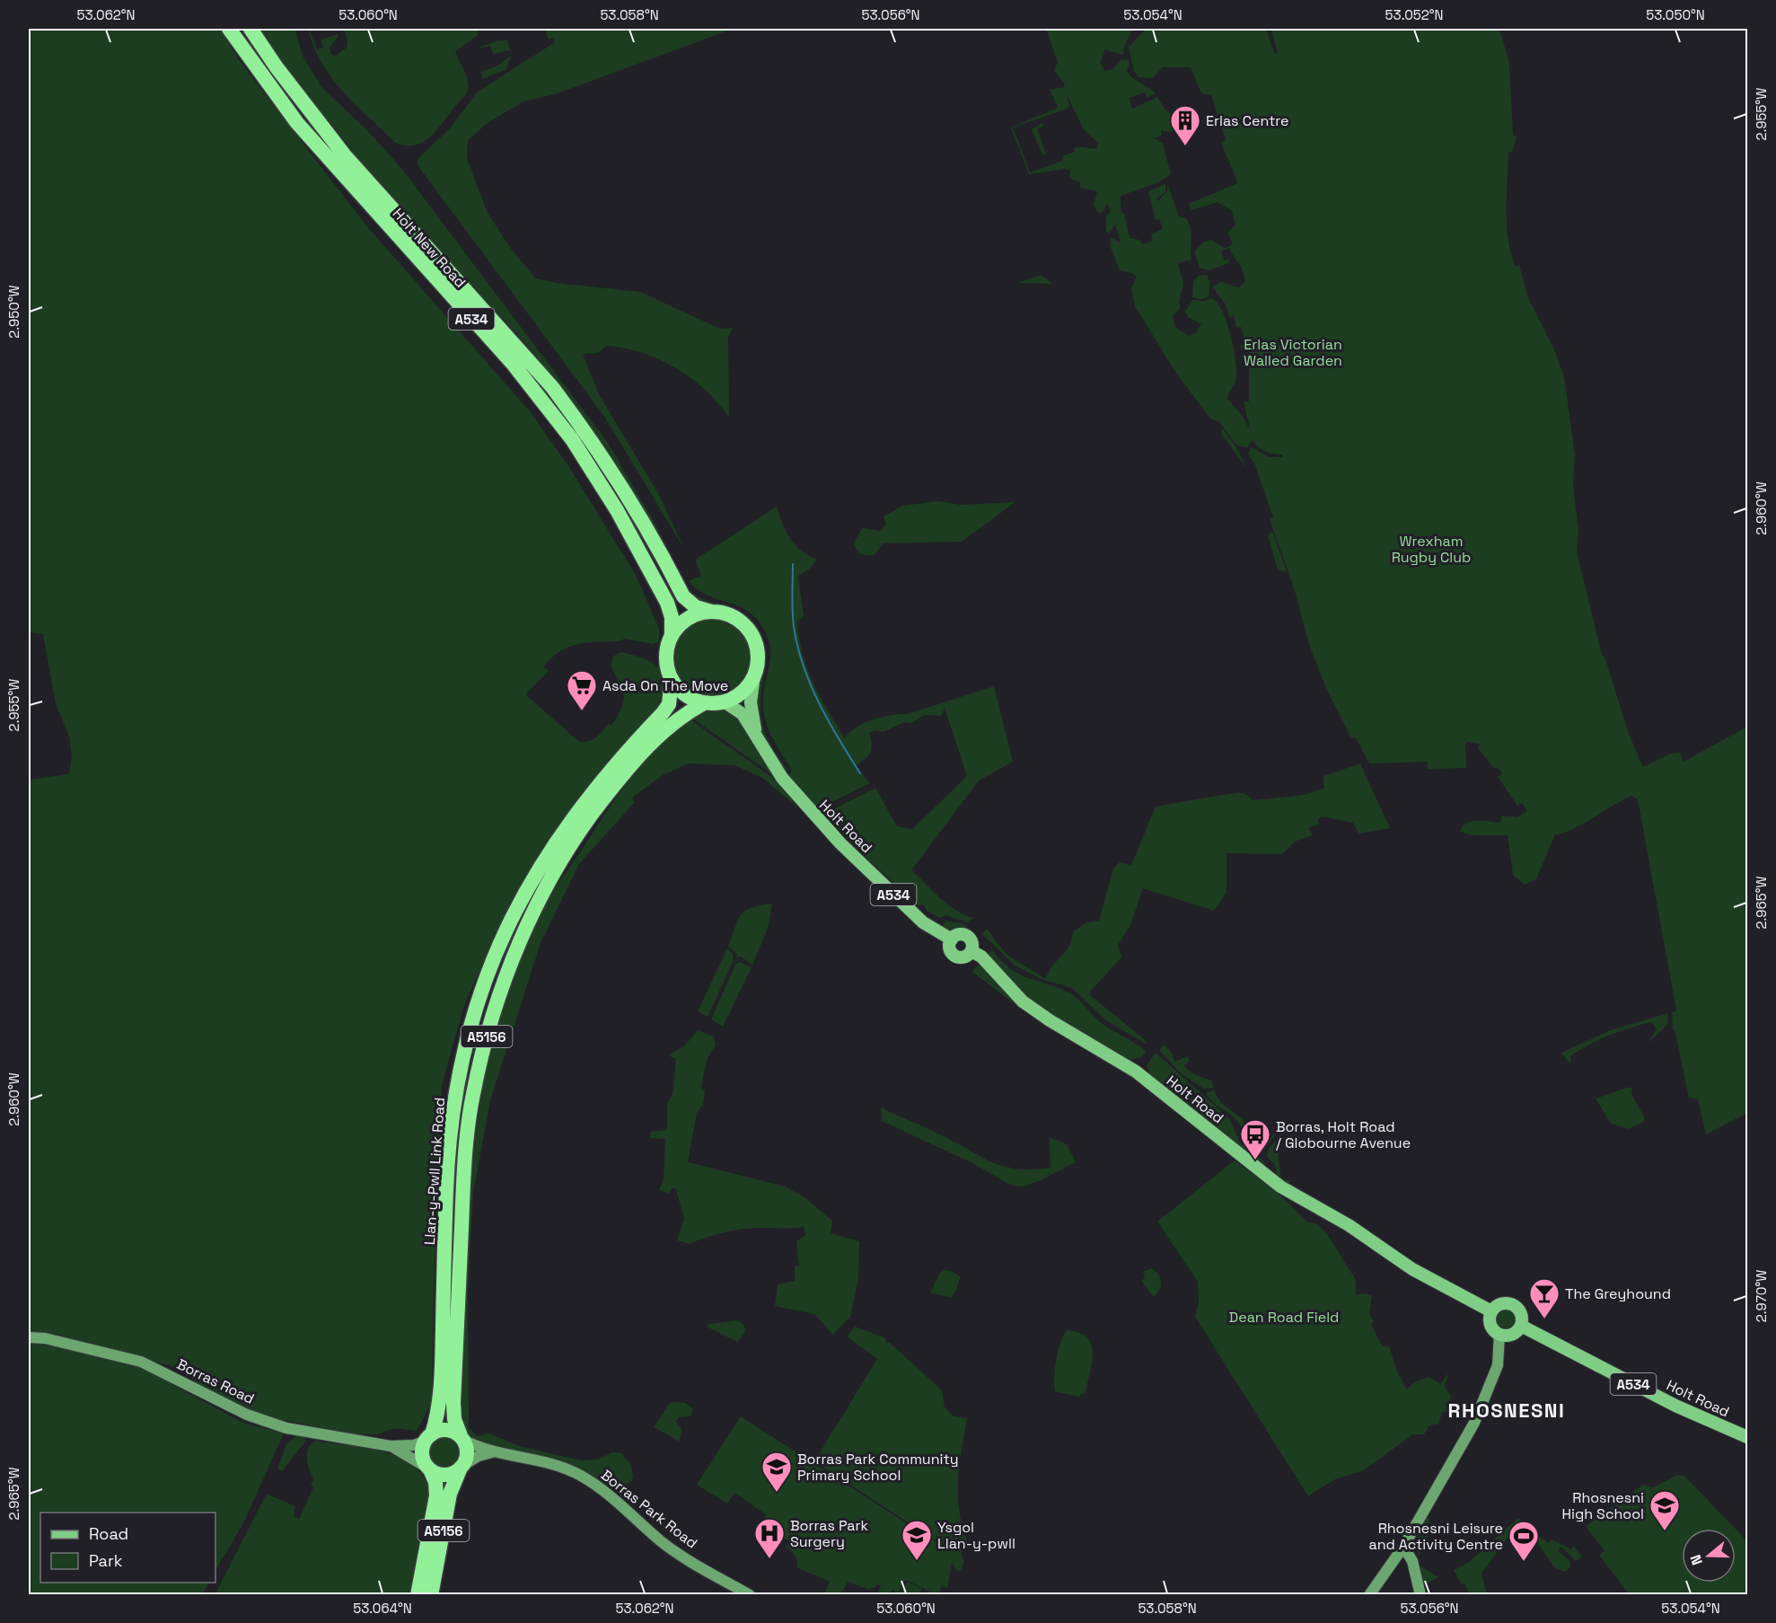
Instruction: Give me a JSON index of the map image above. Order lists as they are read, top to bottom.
{
  "streets": {
    "highway": [
      "Holt New Road",
      "A534",
      "A5156",
      "Llan-y-Pwll Link Road"
    ],
    "main road": ["Holt Road"],
    "street": ["Borras Road", "Borras Park Road"]
  },
  "crossings": [
    ["Holt New Road", "Holt Road"],
    ["Holt New Road", "Llan-y-Pwll Link Road"],
    ["Holt Road", "Llan-y-Pwll Link Road"],
    ["A5156", "Llan-y-Pwll Link Road"],
    ["A5156", "Borras Road"],
    ["A5156", "Borras Park Road"],
    ["Llan-y-Pwll Link Road", "Borras Road"],
    ["Llan-y-Pwll Link Road", "Borras Park Road"],
    ["Borras Road", "Borras Park Road"]
  ],
  "districts": ["RHOSNESNI"],
  "parks": ["Erlas Victorian Walled Garden", "Wrexham Rugby Club", "Dean Road Field"],
  "places": {
    "building": ["Erlas Centre"],
    "supermarket": ["Asda On The Move"],
    "bus stop": ["Borras, Holt Road / Globourne Avenue"],
    "bar": ["The Greyhound"],
    "school or university": ["Borras Park Community Primary School", "Rhosnesni High School", "Ysgol Llan-y-pwll"],
    "hospital": ["Borras Park Surgery"],
    "sports": ["Rhosnesni Leisure and Activity Centre"]
  },
  "legend": ["Road", "Park"],
  "north": "left",
  "coordinates": [
    "53.062°N",
    "53.060°N",
    "53.058°N",
    "53.056°N",
    "53.054°N",
    "53.052°N",
    "53.050°N",
    "2.955°W",
    "2.950°W",
    "2.960°W",
    "2.965°W",
    "2.970°W",
    "53.064°N"
  ]
}
